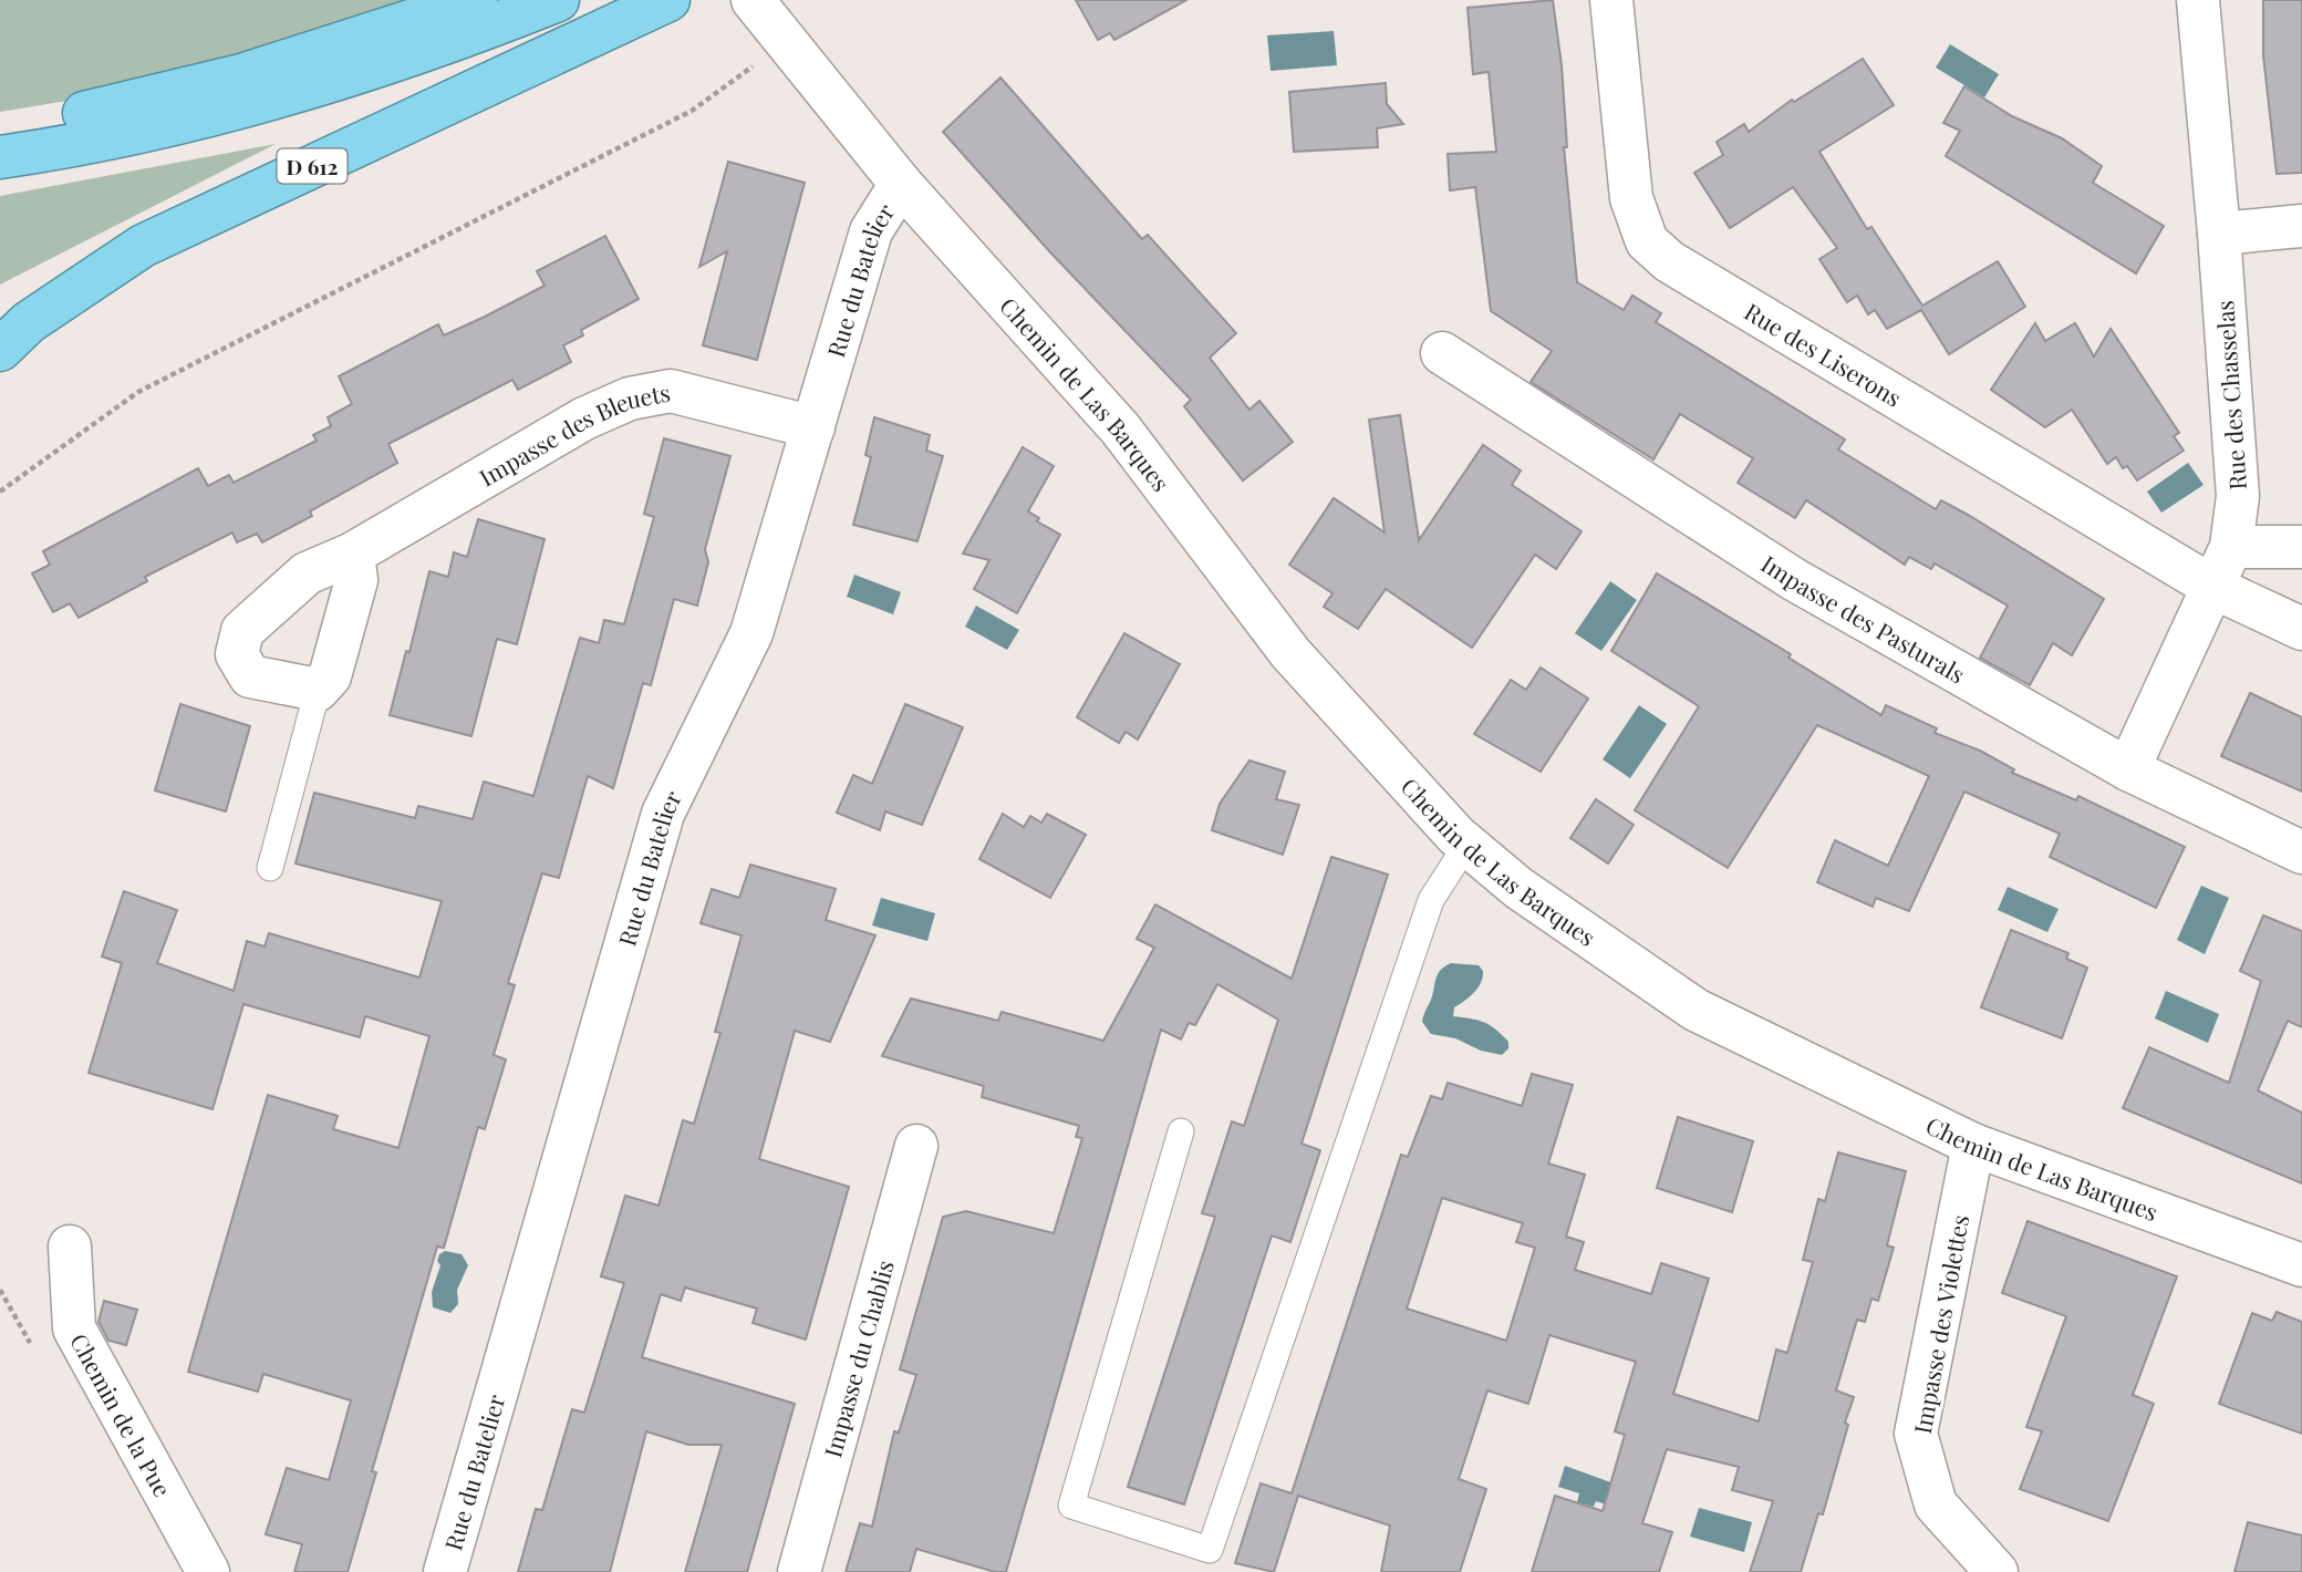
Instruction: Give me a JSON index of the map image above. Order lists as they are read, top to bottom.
{
  "streets": {
    "highway": ["D 612"],
    "street": [
      "Rue du Batelier",
      "Rue des Liserons",
      "Chemin de Las Barques",
      "Rue des Chasselas",
      "Impasse des Bleuets",
      "Impasse des Pasturals",
      "Impasse des Violettes",
      "Impasse du Chablis",
      "Chemin de la Pue"
    ]
  },
  "crossings": [
    ["Rue du Batelier", "Chemin de Las Barques"],
    ["Rue du Batelier", "Impasse des Bleuets"],
    ["Rue des Liserons", "Rue des Chasselas"],
    ["Chemin de Las Barques", "Impasse des Violettes"],
    ["Rue des Chasselas", "Impasse des Pasturals"]
  ]
}
